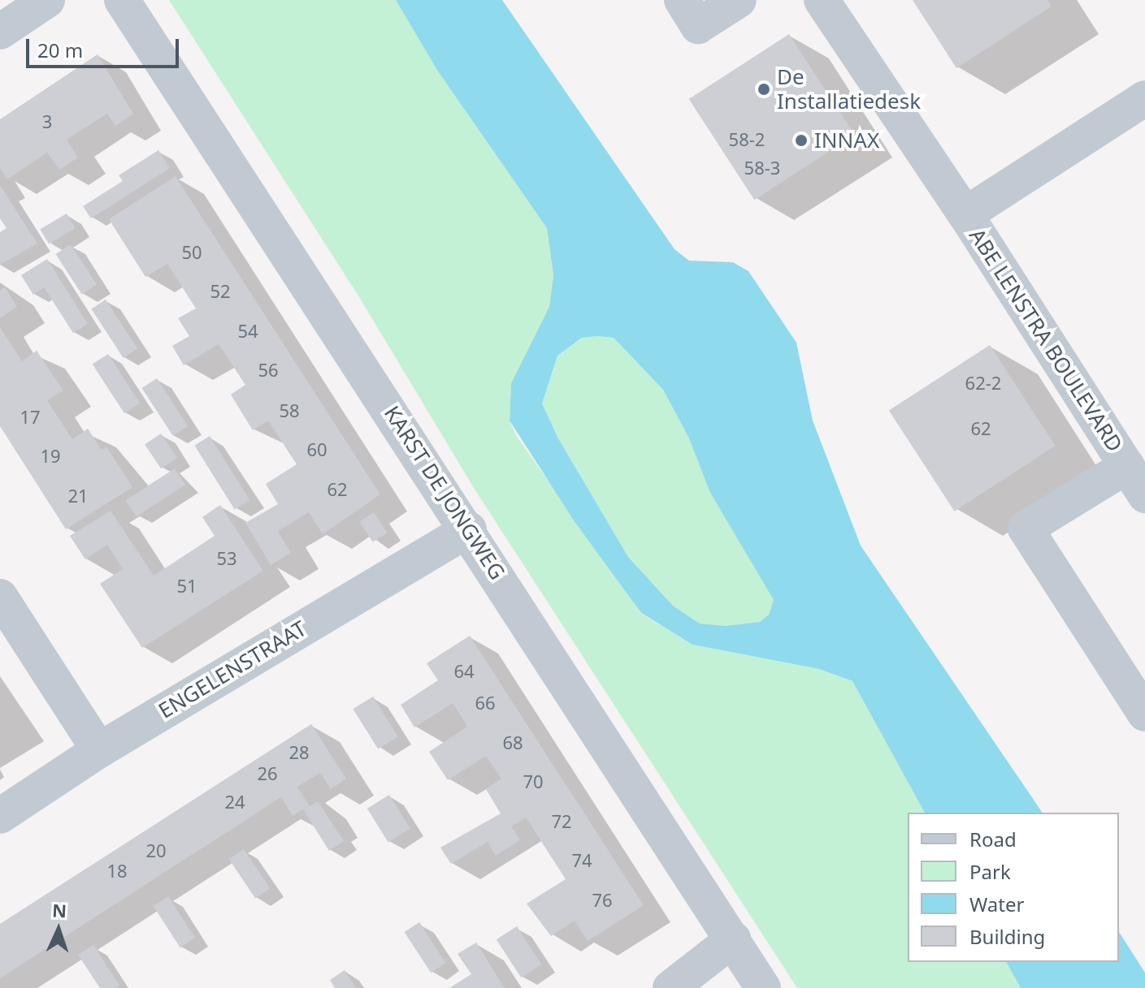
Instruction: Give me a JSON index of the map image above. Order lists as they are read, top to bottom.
{
  "streets": {
    "street": ["ABE LENSTRA BOULEVARD", "KARST DE JONGWEG", "ENGELENSTRAAT"]
  },
  "crossings": [
    ["KARST DE JONGWEG", "ENGELENSTRAAT"]
  ],
  "places": ["De Installatiedesk", "INNAX"],
  "house_numbers": [
    "3",
    "58-2",
    "58-3",
    "50",
    "52",
    "54",
    "56",
    "62-2",
    "58",
    "17",
    "62",
    "60",
    "19",
    "62",
    "21",
    "53",
    "51",
    "64",
    "66",
    "68",
    "28",
    "26",
    "70",
    "24",
    "72",
    "20",
    "74",
    "18",
    "76"
  ],
  "legend": [
    "Road",
    "Park",
    "Water",
    "Building"
  ],
  "scale_bar": "20 m",
  "north": "top"
}
